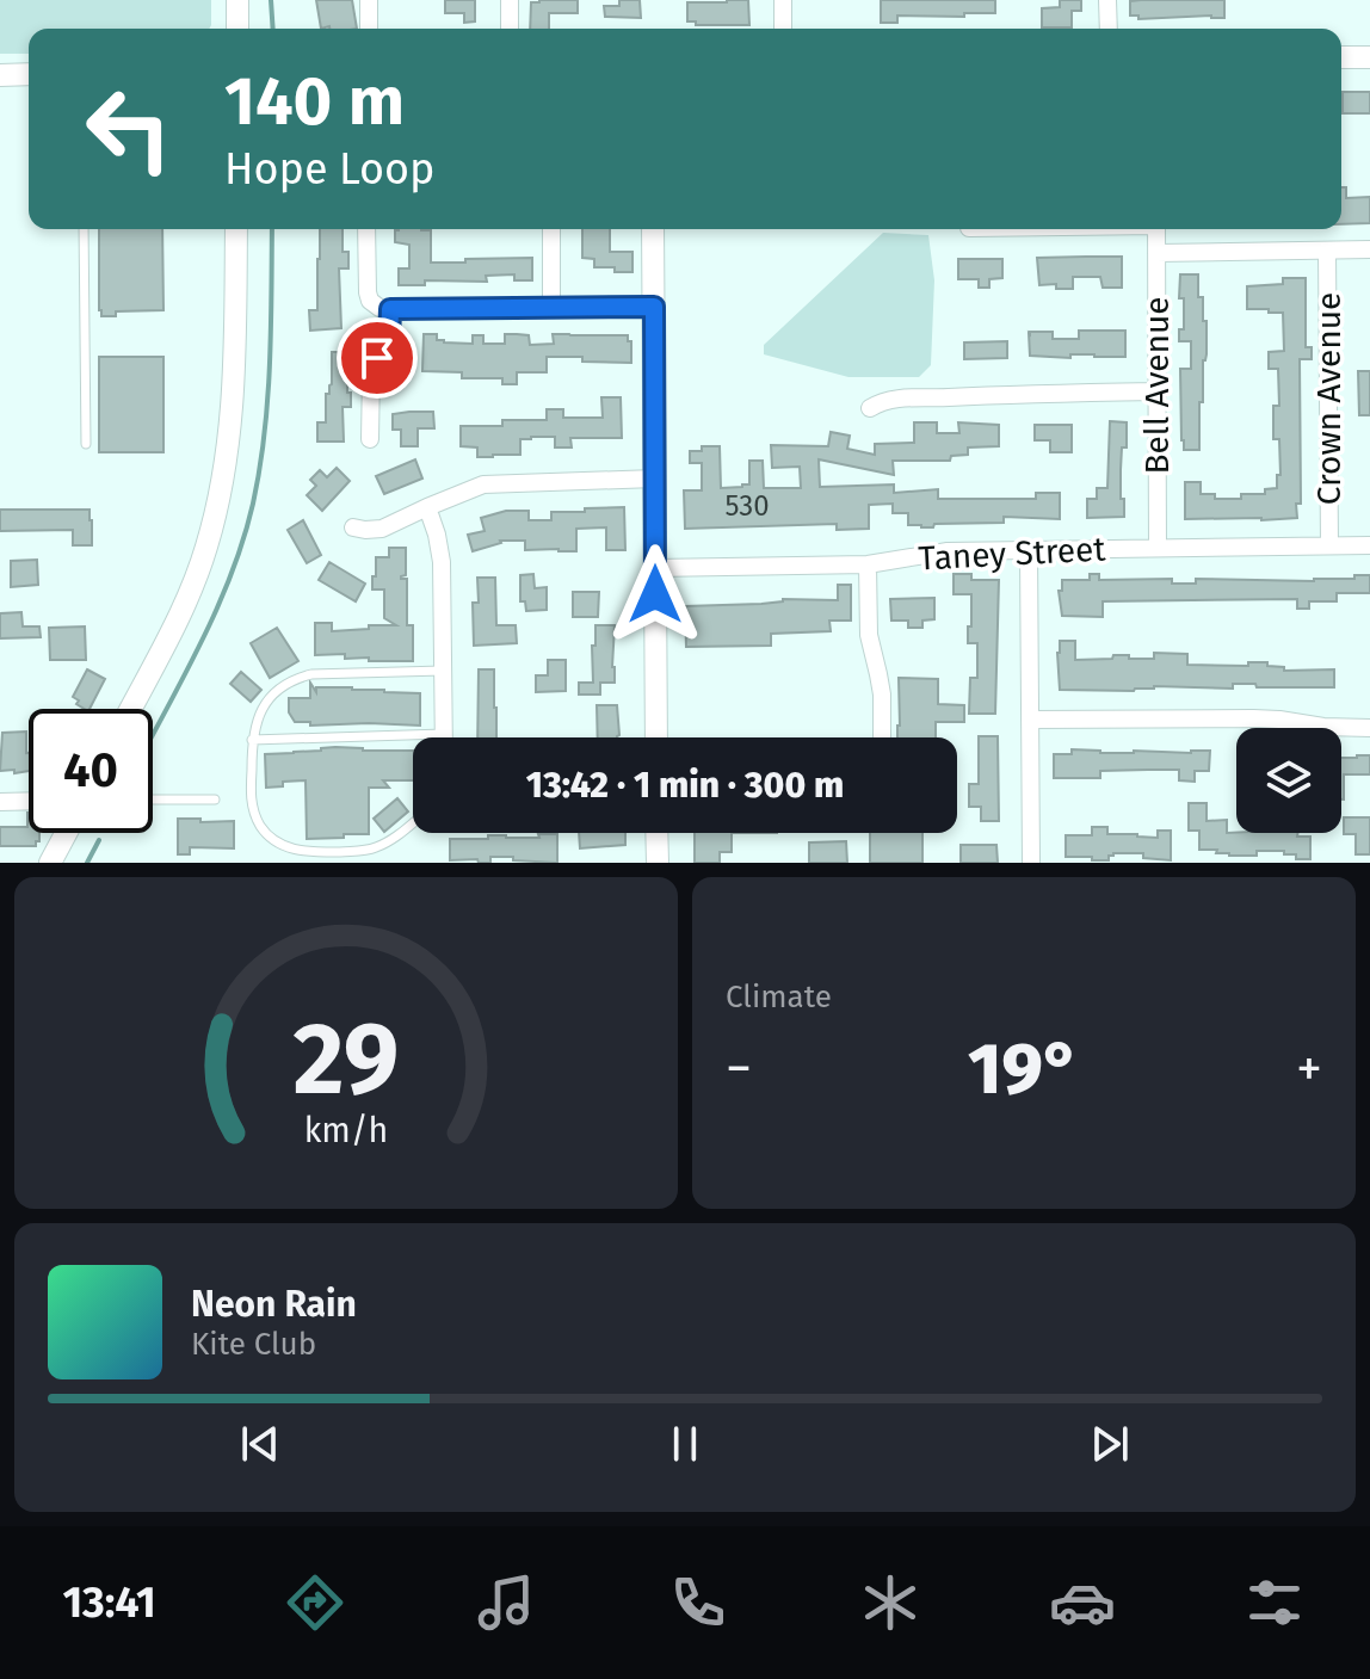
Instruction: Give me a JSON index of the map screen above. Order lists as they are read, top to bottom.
{
  "streets": {
    "street": ["Bell Avenue", "Crown Avenue", "Taney Street"]
  },
  "crossings": [
    ["Bell Avenue", "Taney Street"],
    ["Crown Avenue", "Taney Street"]
  ],
  "house_numbers": ["530"],
  "page": {
    "turn": ["140 m", "Hope Loop"],
    "limit": "40",
    "trip": "13:42 · 1 min · 300 m",
    "tile": "Climate",
    "heat": ["−", "19°", "+"],
    "song": ["Neon Rain", "Kite Club"],
    "tabs": "13:41",
    "gauge": ["29", "km/h"]
  }
}
